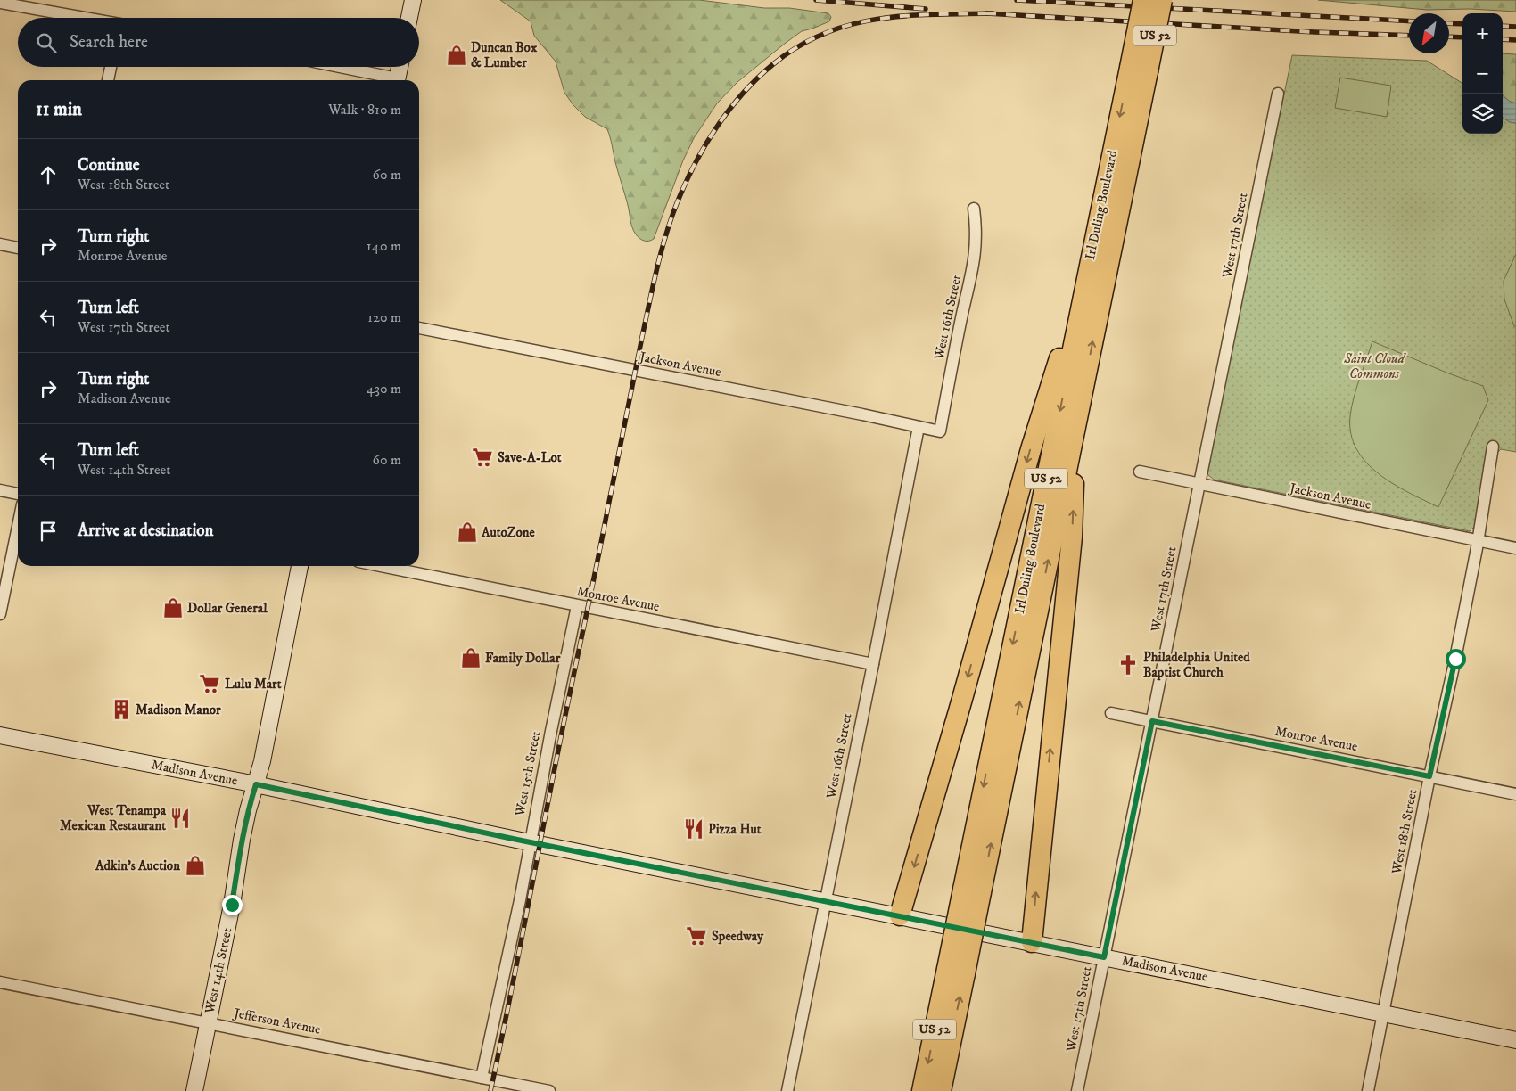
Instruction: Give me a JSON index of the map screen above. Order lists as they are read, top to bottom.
{
  "streets": {
    "highway": ["US 52", "Irl Duling Boulevard"],
    "street": [
      "West 17th Street",
      "West 16th Street",
      "Jackson Avenue",
      "Monroe Avenue",
      "Madison Avenue",
      "West 15th Street",
      "West 18th Street",
      "West 14th Street",
      "Jefferson Avenue"
    ]
  },
  "crossings": [
    ["West 17th Street", "Jackson Avenue"],
    ["West 17th Street", "Monroe Avenue"],
    ["West 17th Street", "Madison Avenue"],
    ["West 16th Street", "Jackson Avenue"],
    ["West 16th Street", "Monroe Avenue"],
    ["West 16th Street", "Madison Avenue"],
    ["Jackson Avenue", "West 18th Street"],
    ["Monroe Avenue", "West 15th Street"],
    ["Monroe Avenue", "West 18th Street"],
    ["Madison Avenue", "West 15th Street"],
    ["Madison Avenue", "West 18th Street"],
    ["Madison Avenue", "West 14th Street"],
    ["West 15th Street", "Jefferson Avenue"],
    ["West 14th Street", "Jefferson Avenue"]
  ],
  "parks": ["Saint Cloud Commons"],
  "places": {
    "shop": [
      "Duncan Box & Lumber",
      "AutoZone",
      "Dollar General",
      "Family Dollar",
      "Adkin's Auction"
    ],
    "supermarket": ["Save-A-Lot", "Lulu Mart", "Speedway"],
    "church": ["Philadelphia United Baptist Church"],
    "building": ["Madison Manor"],
    "restaurant": ["West Tenampa Mexican Restaurant", "Pizza Hut"]
  },
  "north": "bottom left",
  "page": {
    "map_buttons": ["+", "−"],
    "search": "Search here",
    "heading": ["11 min", "Walk · 810 m"],
    "list": [
      ["Continue", "West 18th Street", "60 m"],
      ["Turn right", "Monroe Avenue", "140 m"],
      ["Turn left", "West 17th Street", "120 m"],
      ["Turn right", "Madison Avenue", "430 m"],
      ["Turn left", "West 14th Street", "60 m"],
      "Arrive at destination"
    ]
  }
}
